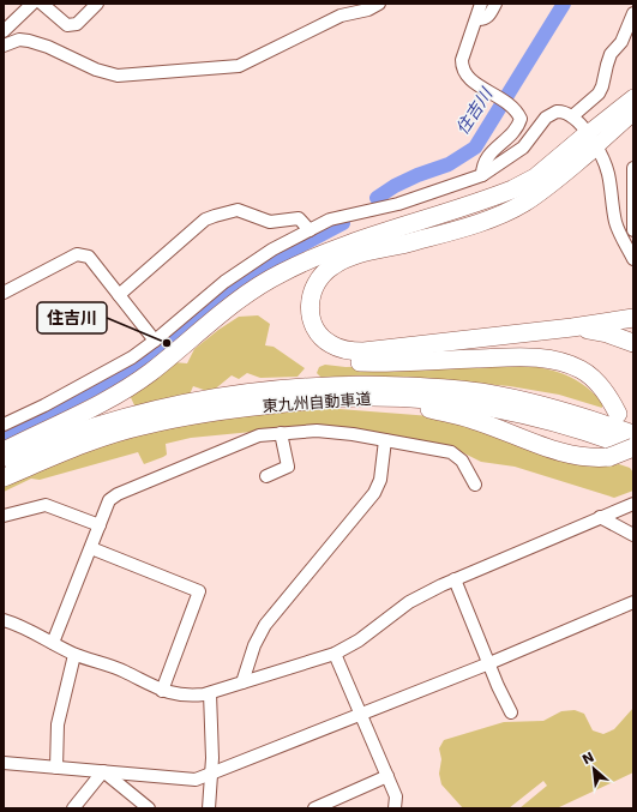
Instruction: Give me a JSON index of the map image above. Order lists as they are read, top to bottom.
{
  "streets": {
    "highway": ["東九州自動車道"]
  },
  "water": ["住吉川"],
  "places": ["住吉川"],
  "north": "top left"
}
